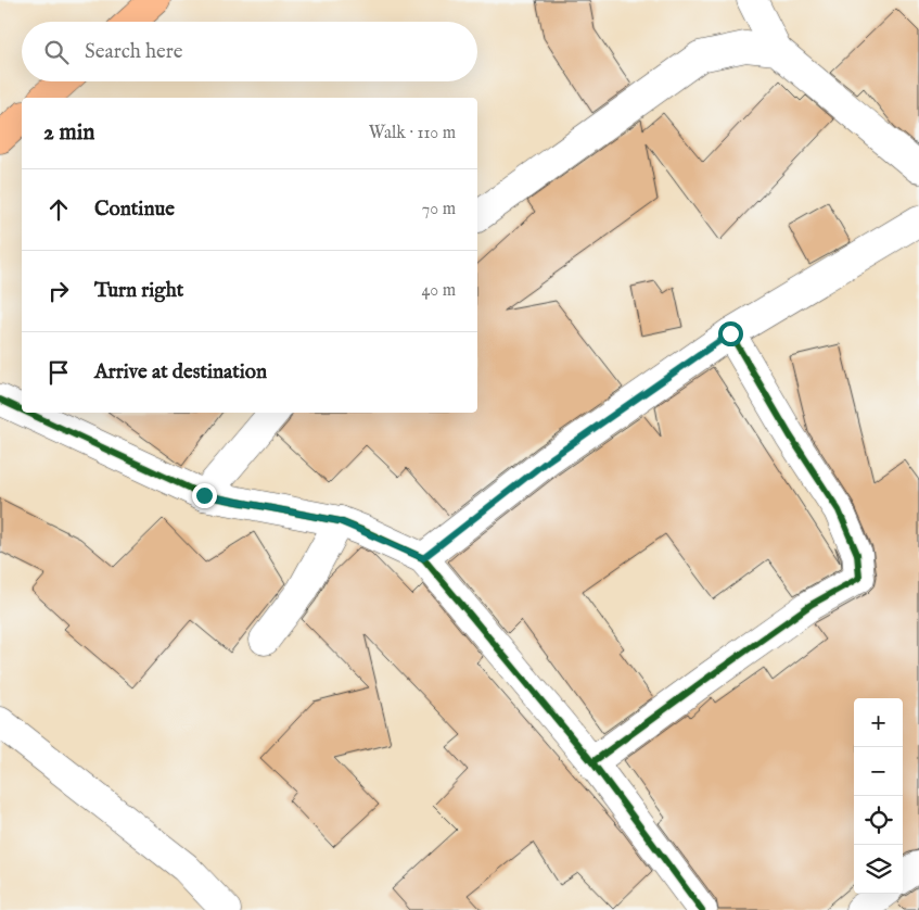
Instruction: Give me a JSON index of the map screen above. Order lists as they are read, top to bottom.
{
  "page": {
    "search": "Search here",
    "heading": ["2 min", "Walk · 110 m"],
    "list": [
      ["Continue", "70 m"],
      ["Turn right", "40 m"],
      "Arrive at destination"
    ],
    "map_buttons": ["+", "−"]
  }
}
